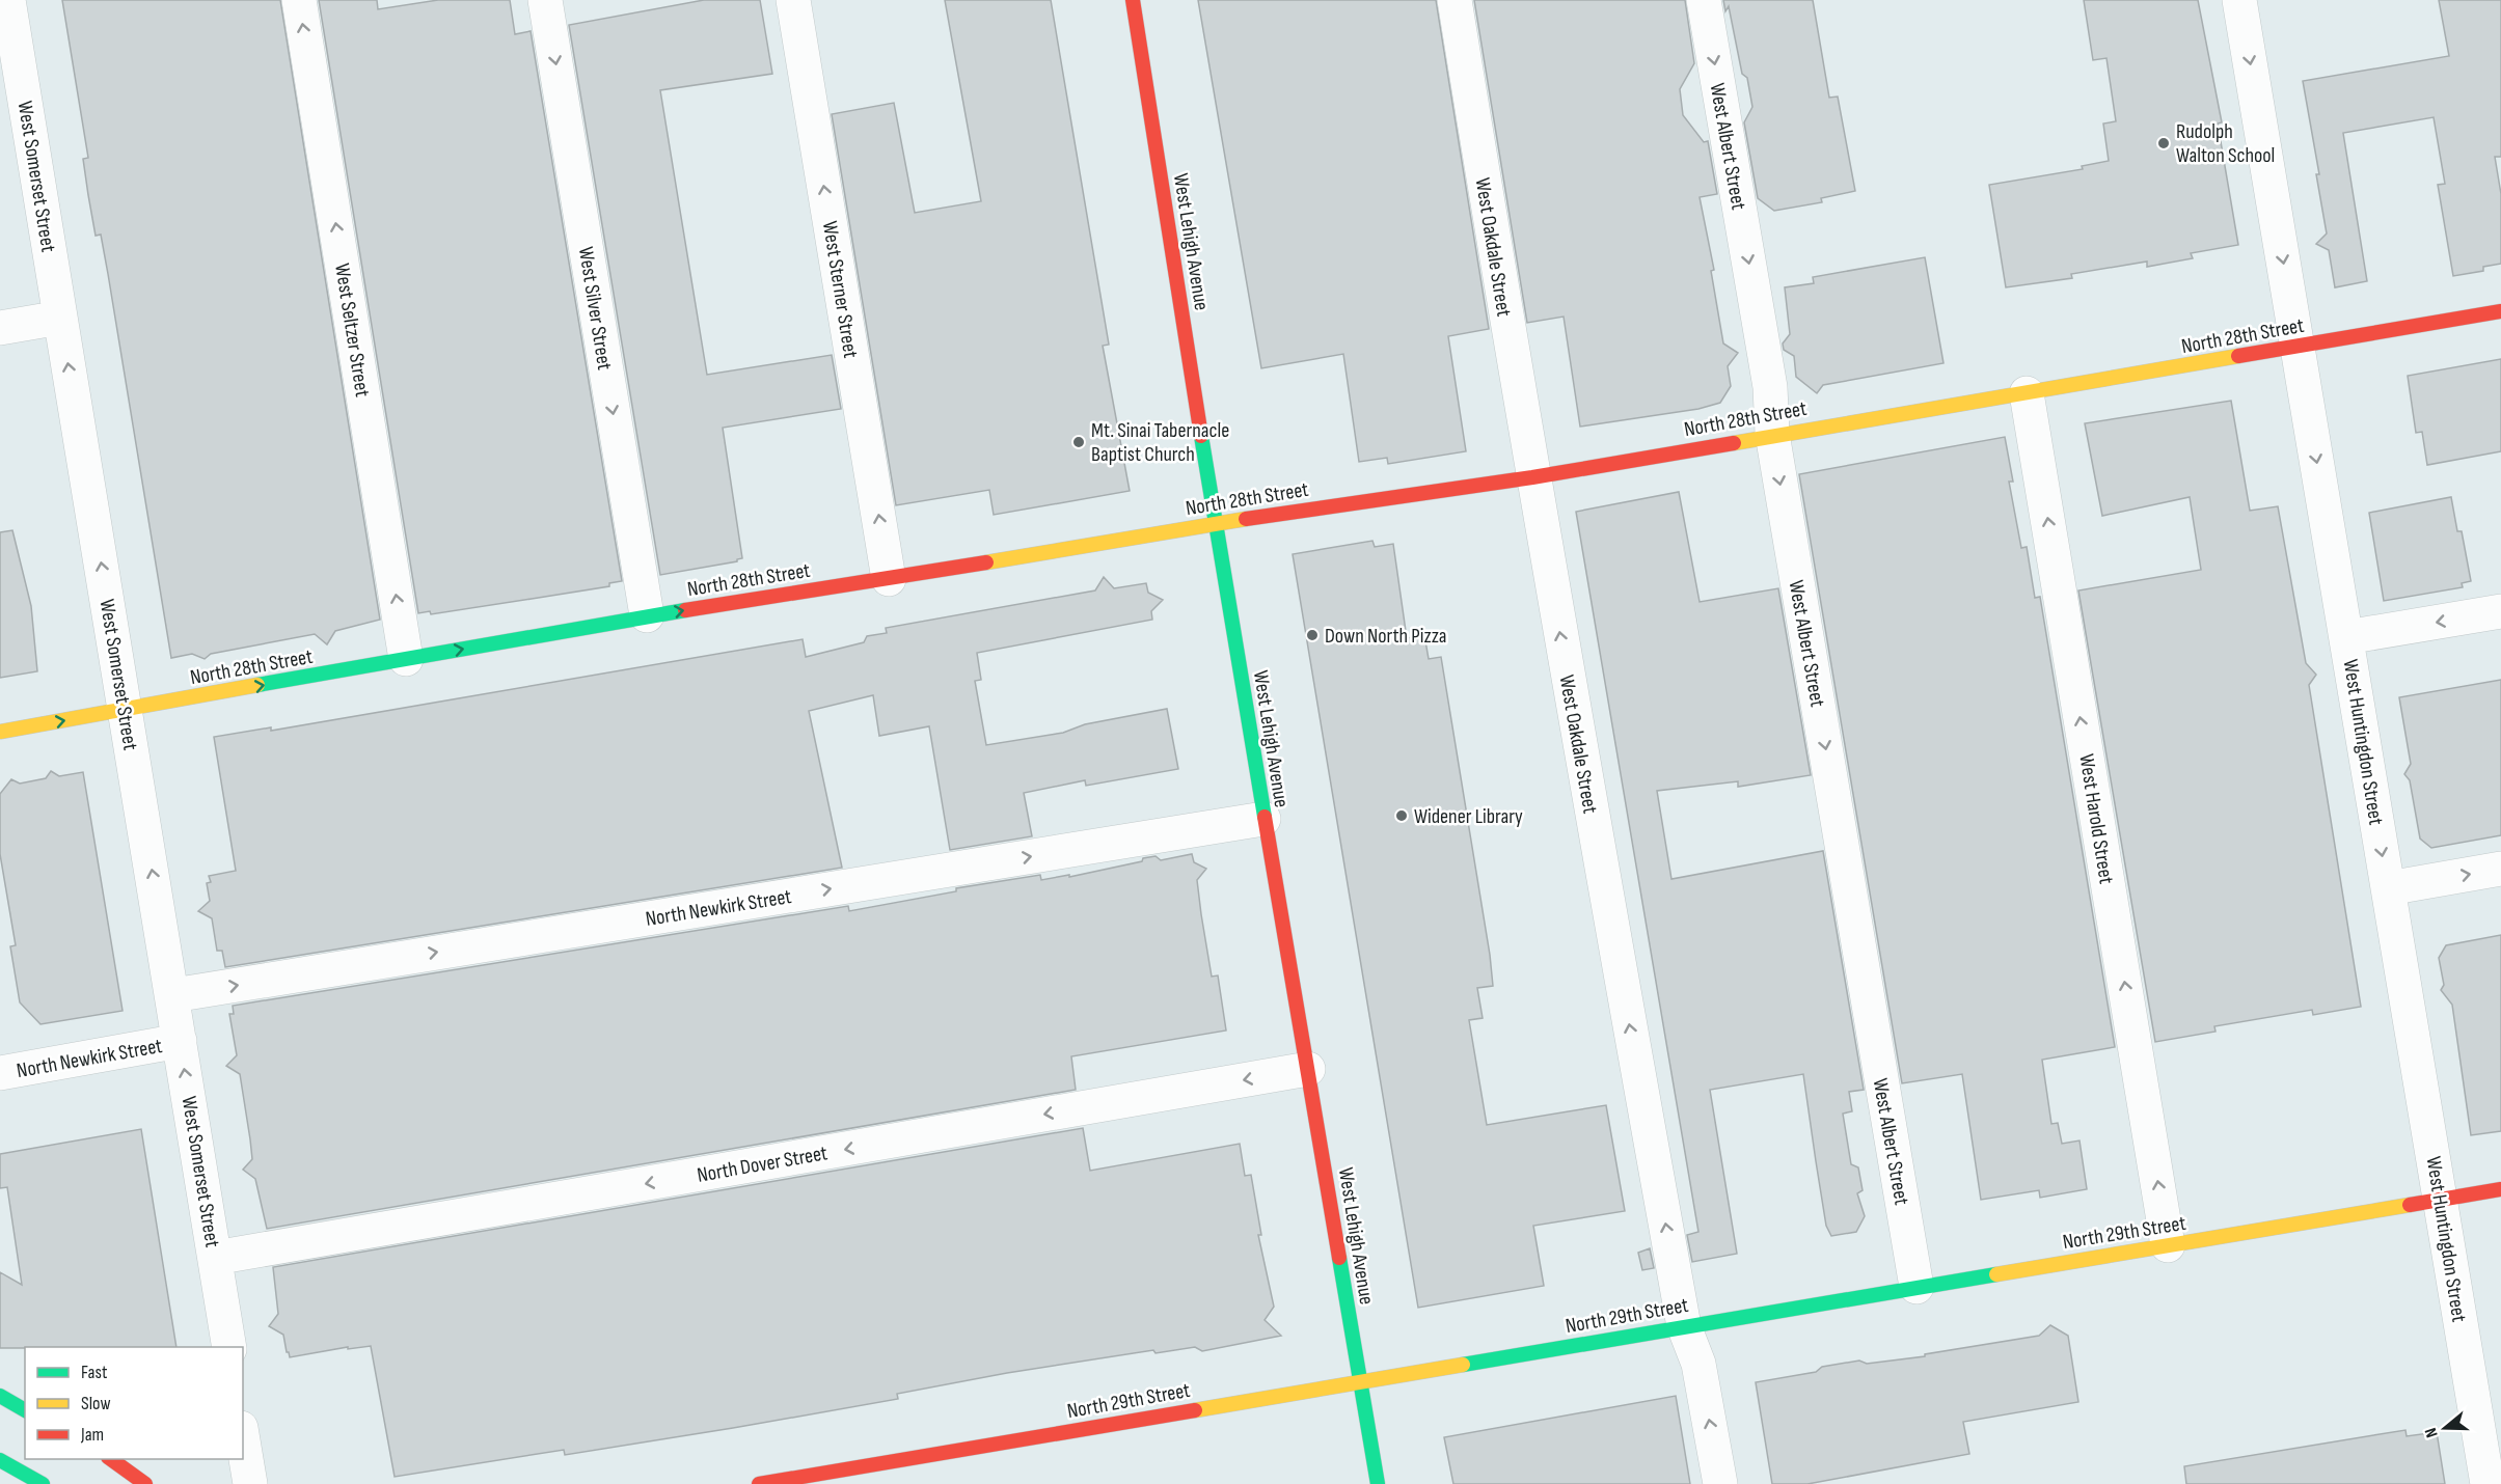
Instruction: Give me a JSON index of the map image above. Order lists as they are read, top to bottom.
{
  "streets": {
    "street": [
      "West Albert Street",
      "West Somerset Street",
      "West Lehigh Avenue",
      "West Oakdale Street",
      "West Sterner Street",
      "West Silver Street",
      "West Seltzer Street",
      "North 28th Street",
      "West Huntingdon Street",
      "West Harold Street",
      "North Newkirk Street",
      "North Dover Street",
      "North 29th Street"
    ]
  },
  "crossings": [
    ["West Albert Street", "North 28th Street"],
    ["West Albert Street", "North 29th Street"],
    ["West Somerset Street", "North 28th Street"],
    ["West Somerset Street", "North Newkirk Street"],
    ["West Somerset Street", "North Dover Street"],
    ["West Lehigh Avenue", "North 28th Street"],
    ["West Lehigh Avenue", "North Newkirk Street"],
    ["West Lehigh Avenue", "North Dover Street"],
    ["West Lehigh Avenue", "North 29th Street"],
    ["West Oakdale Street", "North 28th Street"],
    ["West Oakdale Street", "North 29th Street"],
    ["West Sterner Street", "North 28th Street"],
    ["West Silver Street", "North 28th Street"],
    ["West Seltzer Street", "North 28th Street"],
    ["North 28th Street", "West Huntingdon Street"],
    ["North 28th Street", "West Harold Street"],
    ["West Huntingdon Street", "North 29th Street"],
    ["West Harold Street", "North 29th Street"]
  ],
  "one_way": [
    "West Albert Street",
    "West Somerset Street",
    "West Oakdale Street",
    "West Sterner Street",
    "West Silver Street",
    "West Seltzer Street",
    "North 28th Street",
    "West Huntingdon Street",
    "West Harold Street",
    "North Newkirk Street",
    "North Dover Street"
  ],
  "places": [
    "Rudolph Walton School",
    "Mt. Sinai Tabernacle Baptist Church",
    "Down North Pizza",
    "Widener Library"
  ],
  "legend": ["Fast", "Slow", "Jam"],
  "north": "left"
}
